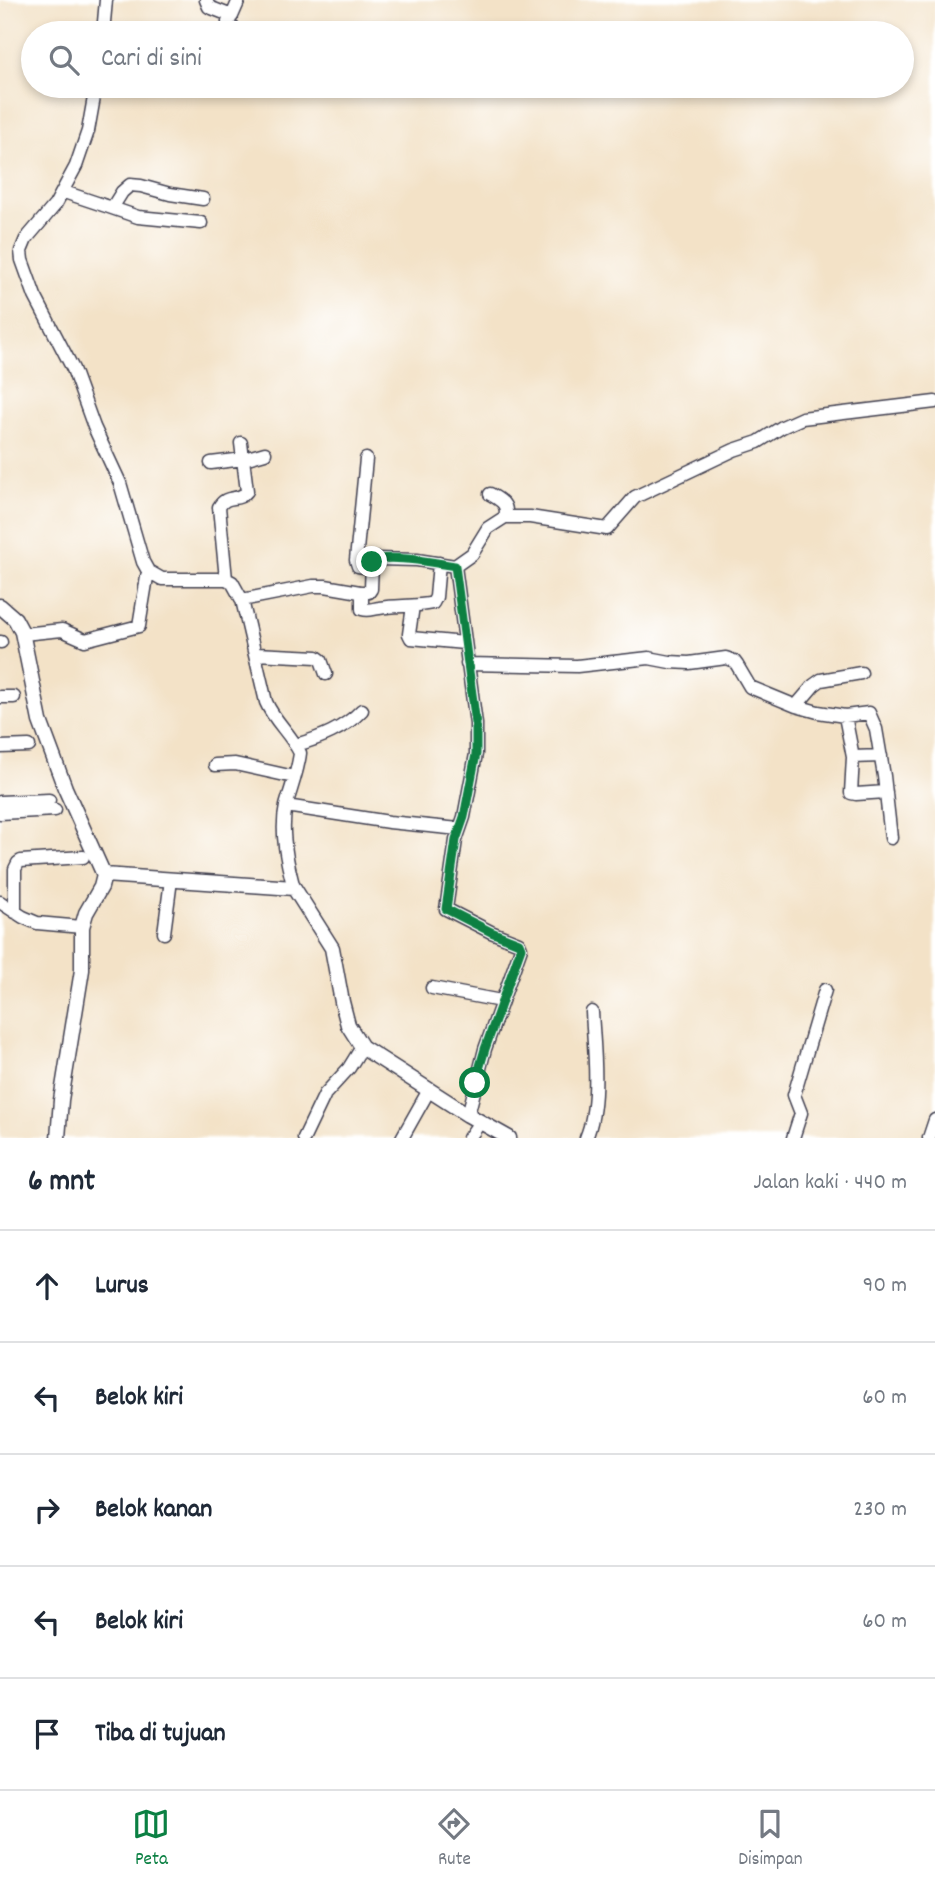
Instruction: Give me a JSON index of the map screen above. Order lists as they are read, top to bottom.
{
  "page": {
    "search": "Cari di sini",
    "heading": ["6 mnt", "Jalan kaki · 440 m"],
    "list": [
      ["Lurus", "90 m"],
      ["Belok kiri", "60 m"],
      ["Belok kanan", "230 m"],
      ["Belok kiri", "60 m"],
      "Tiba di tujuan"
    ],
    "nav": ["Peta", "Rute", "Disimpan"]
  }
}
